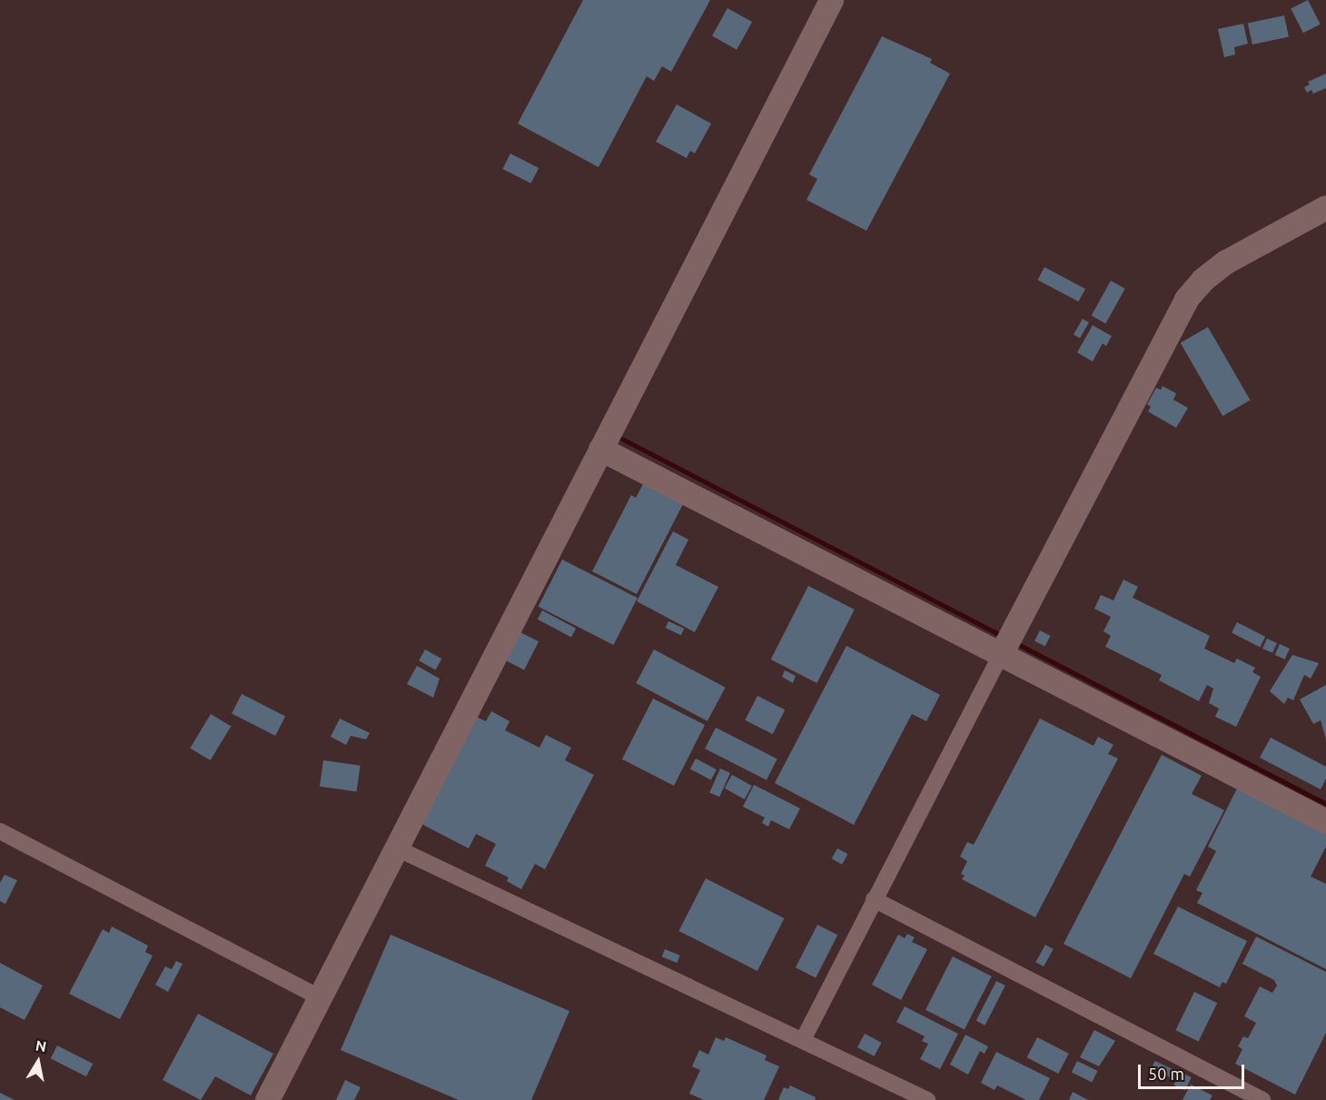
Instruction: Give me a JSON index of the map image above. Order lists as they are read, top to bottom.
{
  "scale_bar": "50 m",
  "north": "top"
}
